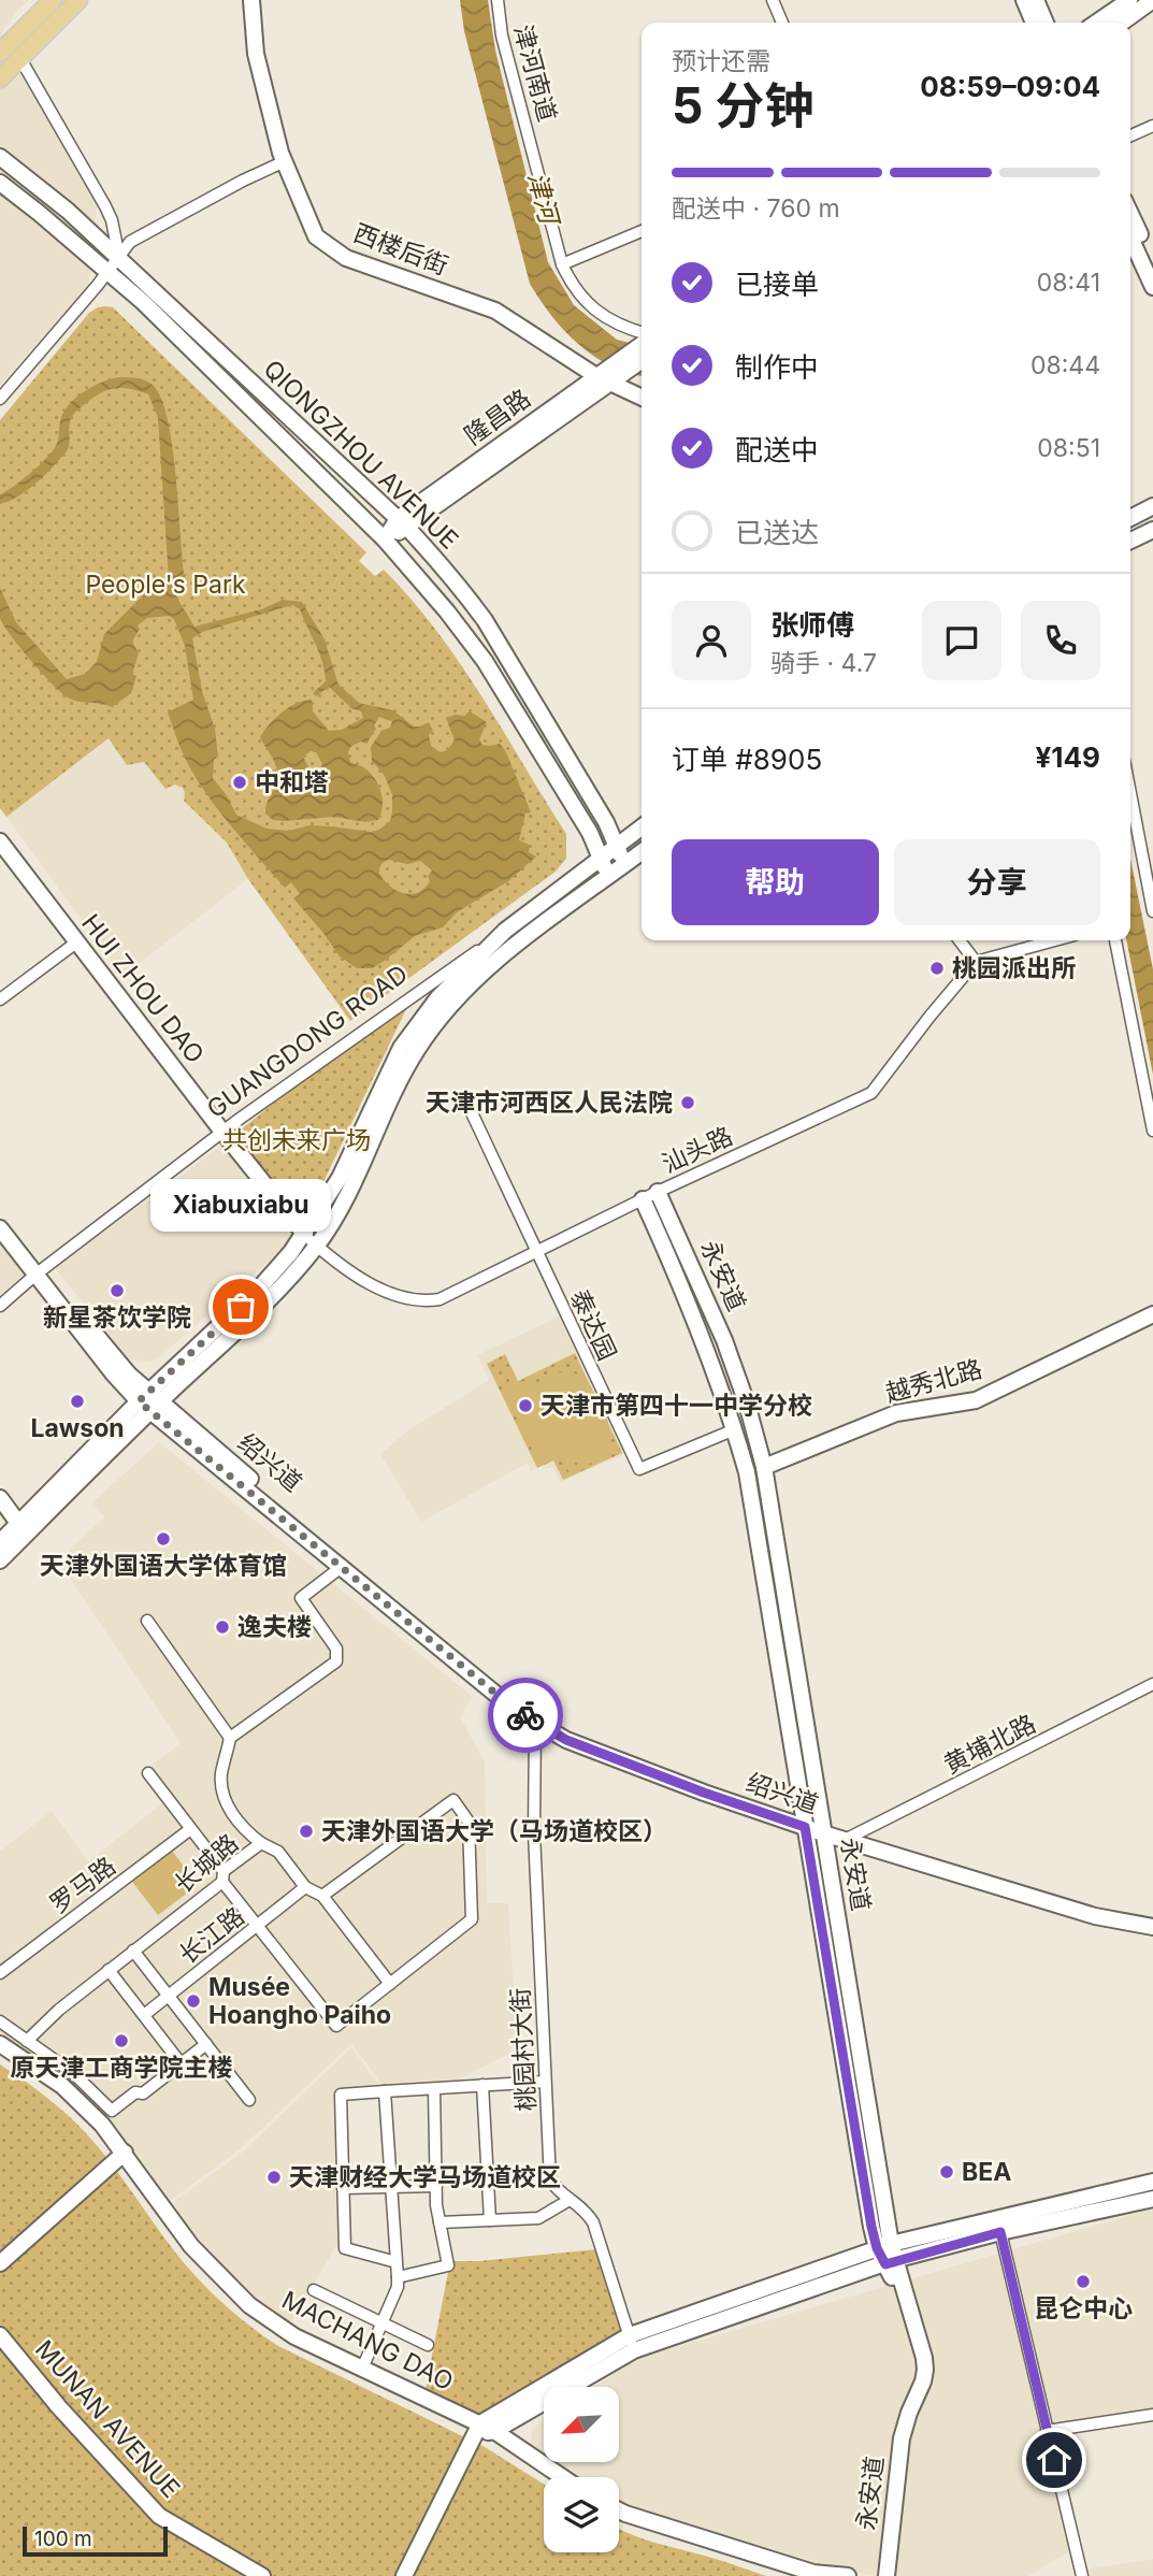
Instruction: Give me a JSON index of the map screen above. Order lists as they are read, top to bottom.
{
  "streets": {
    "main road": [
      "西楼后街",
      "QIONGZHOU AVENUE",
      "HUI ZHOU DAO",
      "GUANGDONG ROAD",
      "永安道",
      "越秀北路",
      "绍兴道",
      "MACHANG DAO",
      "MUNAN AVENUE"
    ],
    "street": [
      "津河南道",
      "汕头路",
      "泰达园",
      "黄埔北路",
      "长城路",
      "罗马路",
      "长江路",
      "桃园村大街"
    ]
  },
  "crossings": [
    ["QIONGZHOU AVENUE", "GUANGDONG ROAD"],
    ["HUI ZHOU DAO", "GUANGDONG ROAD"],
    ["HUI ZHOU DAO", "汕头路"],
    ["GUANGDONG ROAD", "绍兴道"],
    ["汕头路", "永安道"],
    ["汕头路", "泰达园"],
    ["永安道", "泰达园"],
    ["永安道", "越秀北路"],
    ["永安道", "绍兴道"],
    ["绍兴道", "黄埔北路"],
    ["绍兴道", "桃园村大街"]
  ],
  "water": ["津河"],
  "parks": ["People's Park", "共创未来广场"],
  "places": [
    "中和塔",
    "桃园派出所",
    "天津市河西区人民法院",
    "新星茶饮学院",
    "Xiabuxiabu",
    "Lawson",
    "天津市第四十一中学分校",
    "天津外国语大学体育馆",
    "逸夫楼",
    "天津外国语大学（马场道校区）",
    "Musée Hoangho Paiho",
    "原天津工商学院主楼",
    "BEA",
    "天津财经大学马场道校区",
    "昆仑中心"
  ],
  "scale_bar": "100 m",
  "north": "bottom left",
  "page": {
    "heading": ["5 分钟", "预计还需", "08:59–09:04"],
    "panel": [
      "张师傅",
      "骑手 · 4.7",
      "订单 #8905",
      "¥149"
    ],
    "bar": "配送中 · 760 m",
    "list": [
      ["已接单", "08:41"],
      ["制作中", "08:44"],
      ["配送中", "08:51"],
      "已送达"
    ],
    "buttons": ["帮助", "分享"],
    "bubble": "Xiabuxiabu",
    "scale": "100 m"
  }
}
